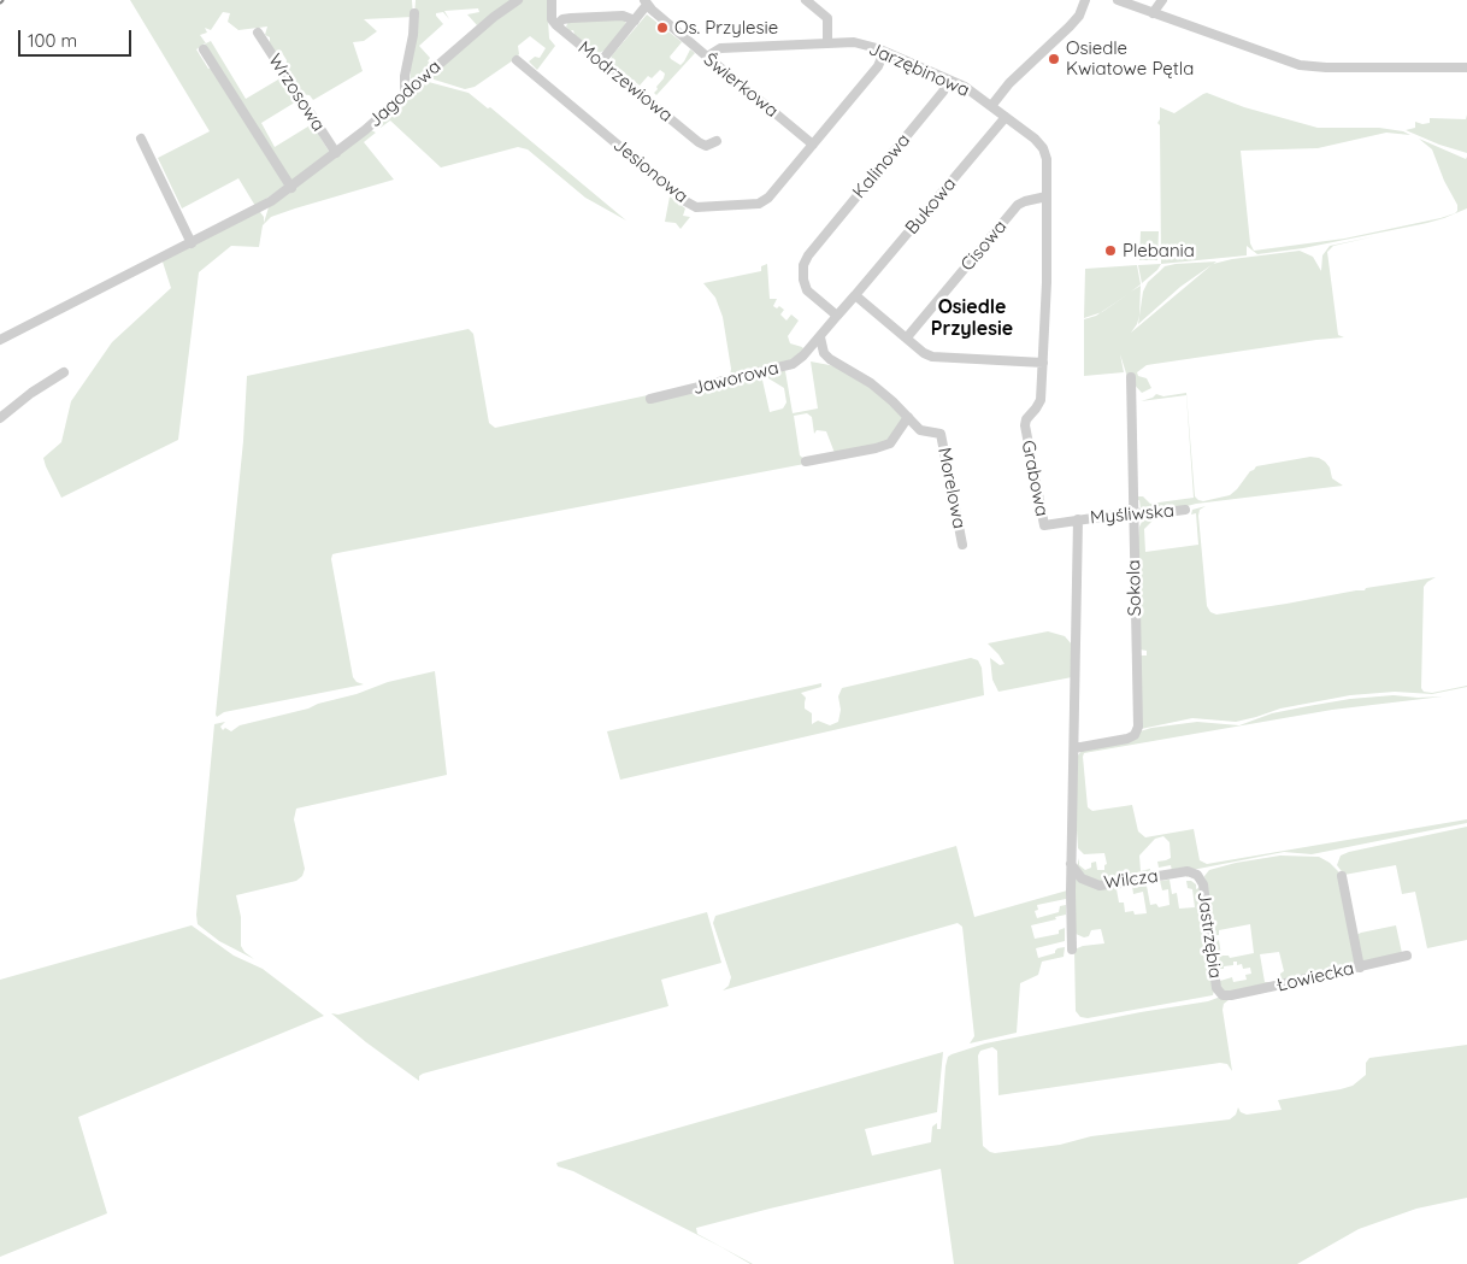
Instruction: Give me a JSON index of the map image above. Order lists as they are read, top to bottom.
{
  "streets": {
    "street": [
      "Jarzębinowa",
      "Modrzewiowa",
      "Świerkowa",
      "Wrzosowa",
      "Jagodowa",
      "Kalinowa",
      "Jesionowa",
      "Bukowa",
      "Cisowa",
      "Jaworowa",
      "Grabowa",
      "Morelowa",
      "Myśliwska",
      "Sokola",
      "Wilcza",
      "Jastrzębia",
      "Łowiecka"
    ]
  },
  "crossings": [
    ["Jarzębinowa", "Świerkowa"],
    ["Jarzębinowa", "Kalinowa"],
    ["Jarzębinowa", "Jesionowa"],
    ["Jarzębinowa", "Bukowa"],
    ["Jarzębinowa", "Cisowa"],
    ["Jarzębinowa", "Grabowa"],
    ["Świerkowa", "Jesionowa"],
    ["Wrzosowa", "Jagodowa"],
    ["Kalinowa", "Bukowa"],
    ["Kalinowa", "Jaworowa"],
    ["Bukowa", "Jaworowa"],
    ["Grabowa", "Myśliwska"],
    ["Myśliwska", "Sokola"],
    ["Wilcza", "Jastrzębia"],
    ["Jastrzębia", "Łowiecka"]
  ],
  "districts": ["Osiedle Przylesie"],
  "places": ["Os. Przylesie", "Osiedle Kwiatowe Pętla", "Plebania"],
  "scale_bar": "100 m"
}
